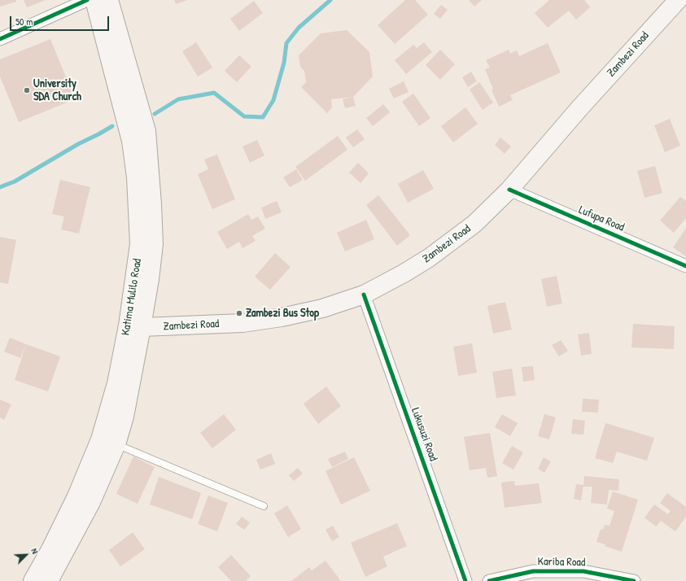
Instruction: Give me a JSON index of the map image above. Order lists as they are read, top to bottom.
{
  "streets": {
    "main road": ["Zambezi Road", "Katima Mulilo Road"],
    "street": ["Lufupa Road", "Lukusuzi Road", "Kariba Road"]
  },
  "crossings": [
    ["Zambezi Road", "Lufupa Road"],
    ["Zambezi Road", "Katima Mulilo Road"],
    ["Zambezi Road", "Lukusuzi Road"]
  ],
  "places": ["University SDA Church", "Zambezi Bus Stop"],
  "scale_bar": "50 m",
  "north": "top right"
}
